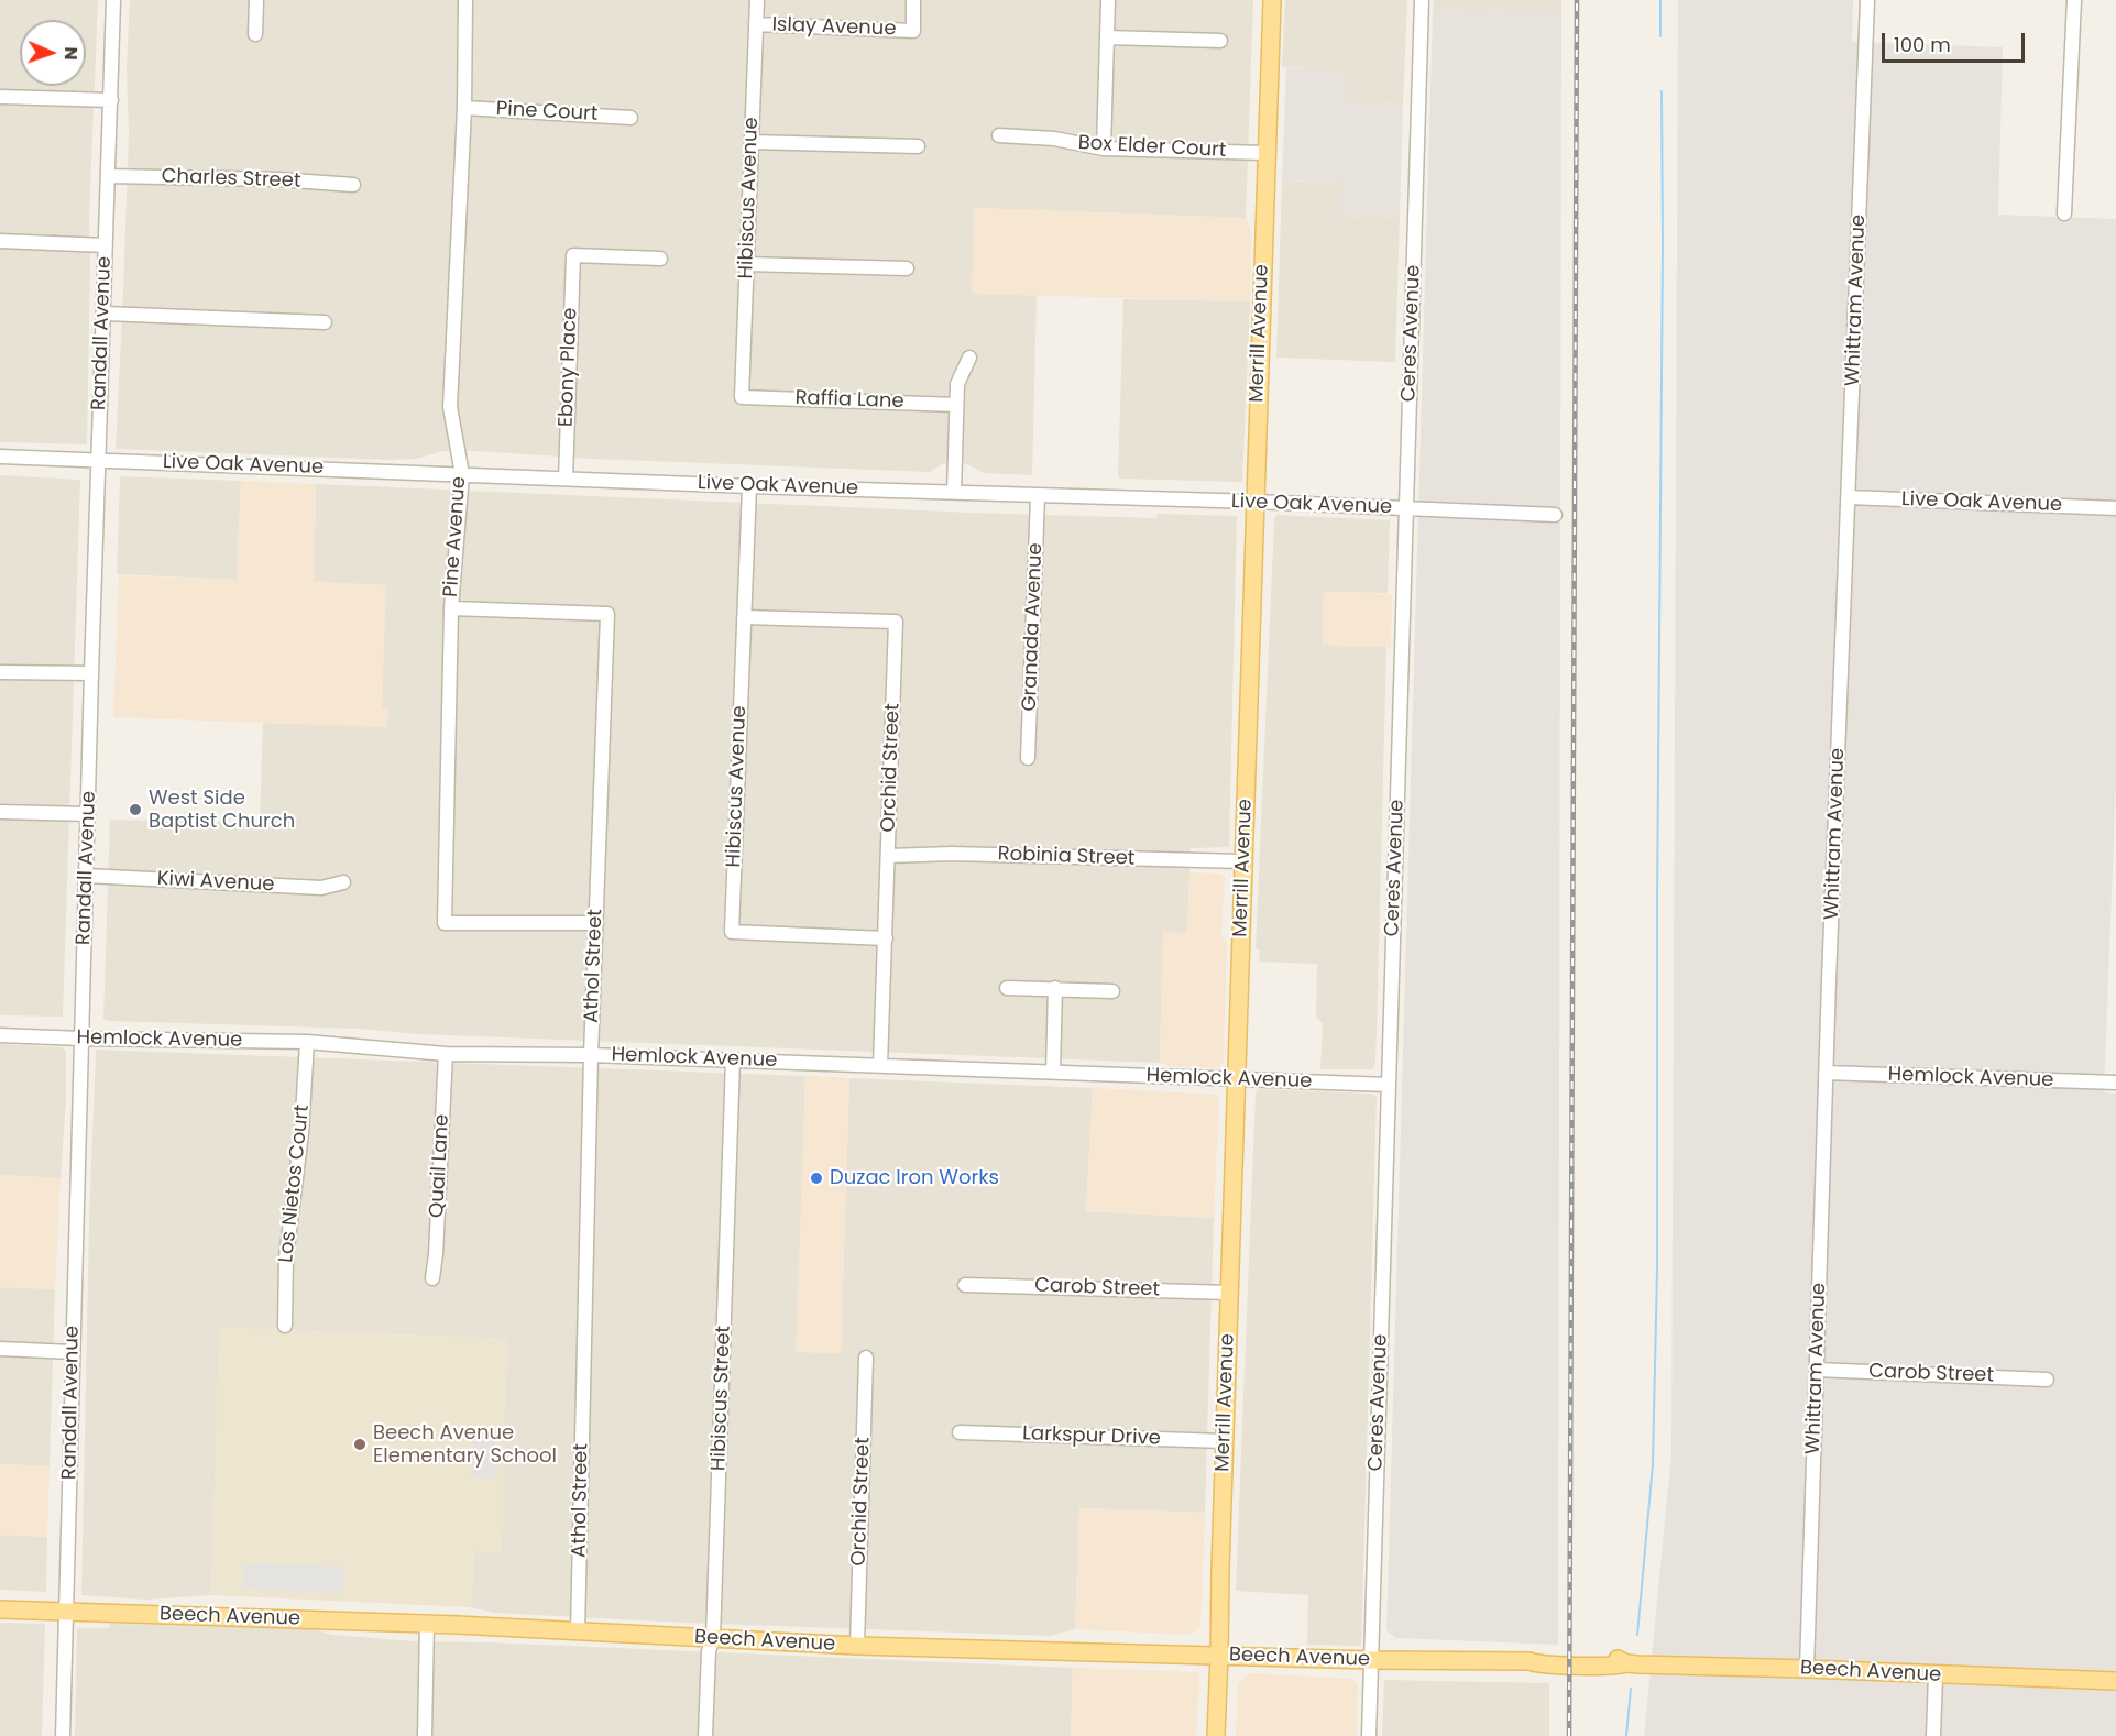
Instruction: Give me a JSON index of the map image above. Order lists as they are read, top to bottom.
{
  "streets": {
    "main road": ["Merrill Avenue", "Beech Avenue"],
    "street": [
      "Islay Avenue",
      "Pine Court",
      "Box Elder Court",
      "Charles Street",
      "Hibiscus Avenue",
      "Whittram Avenue",
      "Randall Avenue",
      "Ceres Avenue",
      "Ebony Place",
      "Raffia Lane",
      "Live Oak Avenue",
      "Pine Avenue",
      "Granada Avenue",
      "Orchid Street",
      "Robinia Street",
      "Kiwi Avenue",
      "Athol Street",
      "Hemlock Avenue",
      "Quail Lane",
      "Los Nietos Court",
      "Carob Street",
      "Hibiscus Street",
      "Larkspur Drive"
    ]
  },
  "crossings": [
    ["Islay Avenue", "Hibiscus Avenue"],
    ["Pine Court", "Pine Avenue"],
    ["Box Elder Court", "Merrill Avenue"],
    ["Charles Street", "Randall Avenue"],
    ["Hibiscus Avenue", "Raffia Lane"],
    ["Hibiscus Avenue", "Live Oak Avenue"],
    ["Hibiscus Avenue", "Orchid Street"],
    ["Whittram Avenue", "Live Oak Avenue"],
    ["Whittram Avenue", "Hemlock Avenue"],
    ["Whittram Avenue", "Carob Street"],
    ["Whittram Avenue", "Beech Avenue"],
    ["Randall Avenue", "Live Oak Avenue"],
    ["Randall Avenue", "Kiwi Avenue"],
    ["Randall Avenue", "Hemlock Avenue"],
    ["Randall Avenue", "Beech Avenue"],
    ["Merrill Avenue", "Live Oak Avenue"],
    ["Merrill Avenue", "Robinia Street"],
    ["Merrill Avenue", "Hemlock Avenue"],
    ["Merrill Avenue", "Carob Street"],
    ["Merrill Avenue", "Larkspur Drive"],
    ["Merrill Avenue", "Beech Avenue"],
    ["Ceres Avenue", "Live Oak Avenue"],
    ["Ceres Avenue", "Hemlock Avenue"],
    ["Ceres Avenue", "Beech Avenue"],
    ["Ebony Place", "Live Oak Avenue"],
    ["Live Oak Avenue", "Pine Avenue"],
    ["Live Oak Avenue", "Granada Avenue"],
    ["Pine Avenue", "Athol Street"],
    ["Orchid Street", "Robinia Street"],
    ["Orchid Street", "Hemlock Avenue"],
    ["Orchid Street", "Beech Avenue"],
    ["Athol Street", "Hemlock Avenue"],
    ["Athol Street", "Beech Avenue"],
    ["Hemlock Avenue", "Quail Lane"],
    ["Hemlock Avenue", "Los Nietos Court"],
    ["Hemlock Avenue", "Hibiscus Street"],
    ["Hibiscus Street", "Beech Avenue"]
  ],
  "places": ["West Side Baptist Church", "Duzac Iron Works", "Beech Avenue Elementary School"],
  "scale_bar": "100 m",
  "north": "right"
}
